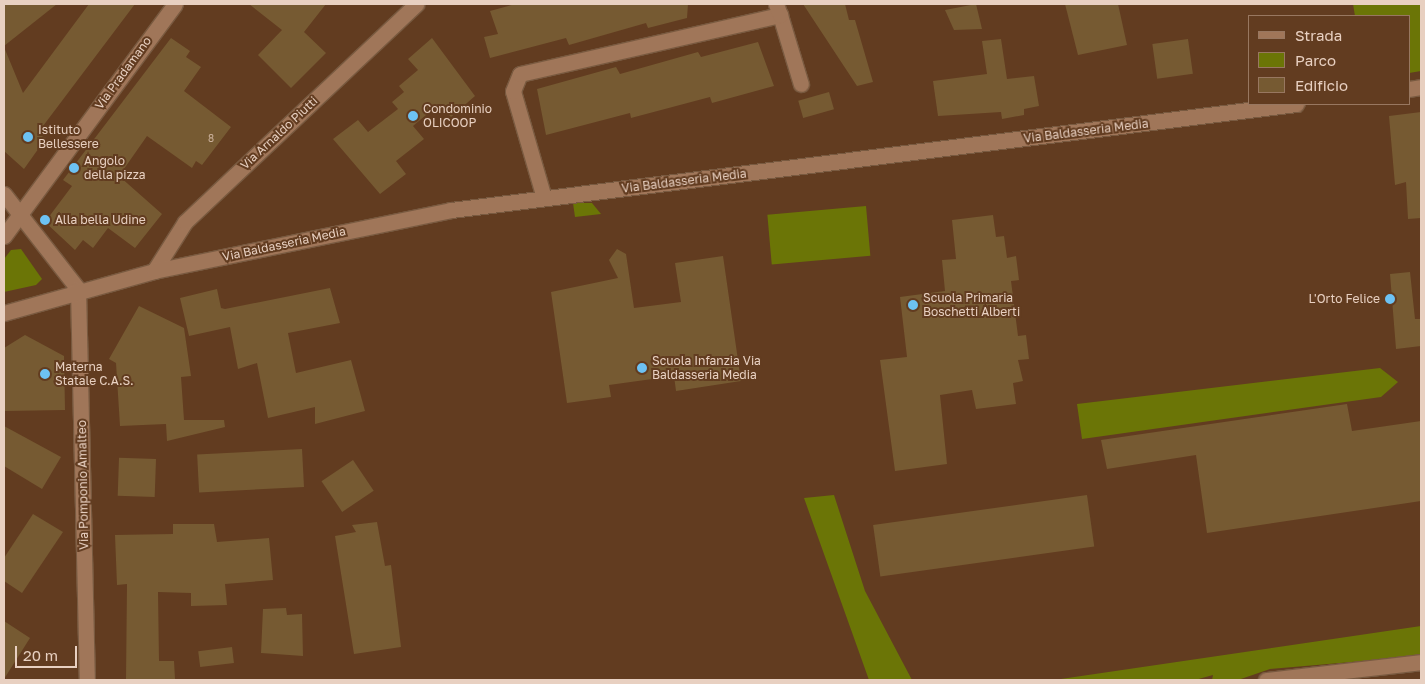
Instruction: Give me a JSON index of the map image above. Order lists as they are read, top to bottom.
{
  "streets": {
    "street": [
      "Via Pradamano",
      "Via Baldasseria Media",
      "Via Arnaldo Piutti",
      "Via Pomponio Amalteo"
    ]
  },
  "crossings": [
    ["Via Baldasseria Media", "Via Arnaldo Piutti"],
    ["Via Baldasseria Media", "Via Pomponio Amalteo"]
  ],
  "places": [
    "Condominio OLICOOP",
    "Istituto Bellessere",
    "Angolo della pizza",
    "Alla bella Udine",
    "L'Orto Felice",
    "Scuola Primaria Boschetti Alberti",
    "Scuola Infanzia Via Baldasseria Media",
    "Materna Statale C.A.S."
  ],
  "house_numbers": ["8"],
  "legend": ["Strada", "Parco", "Edificio"],
  "scale_bar": "20 m"
}
